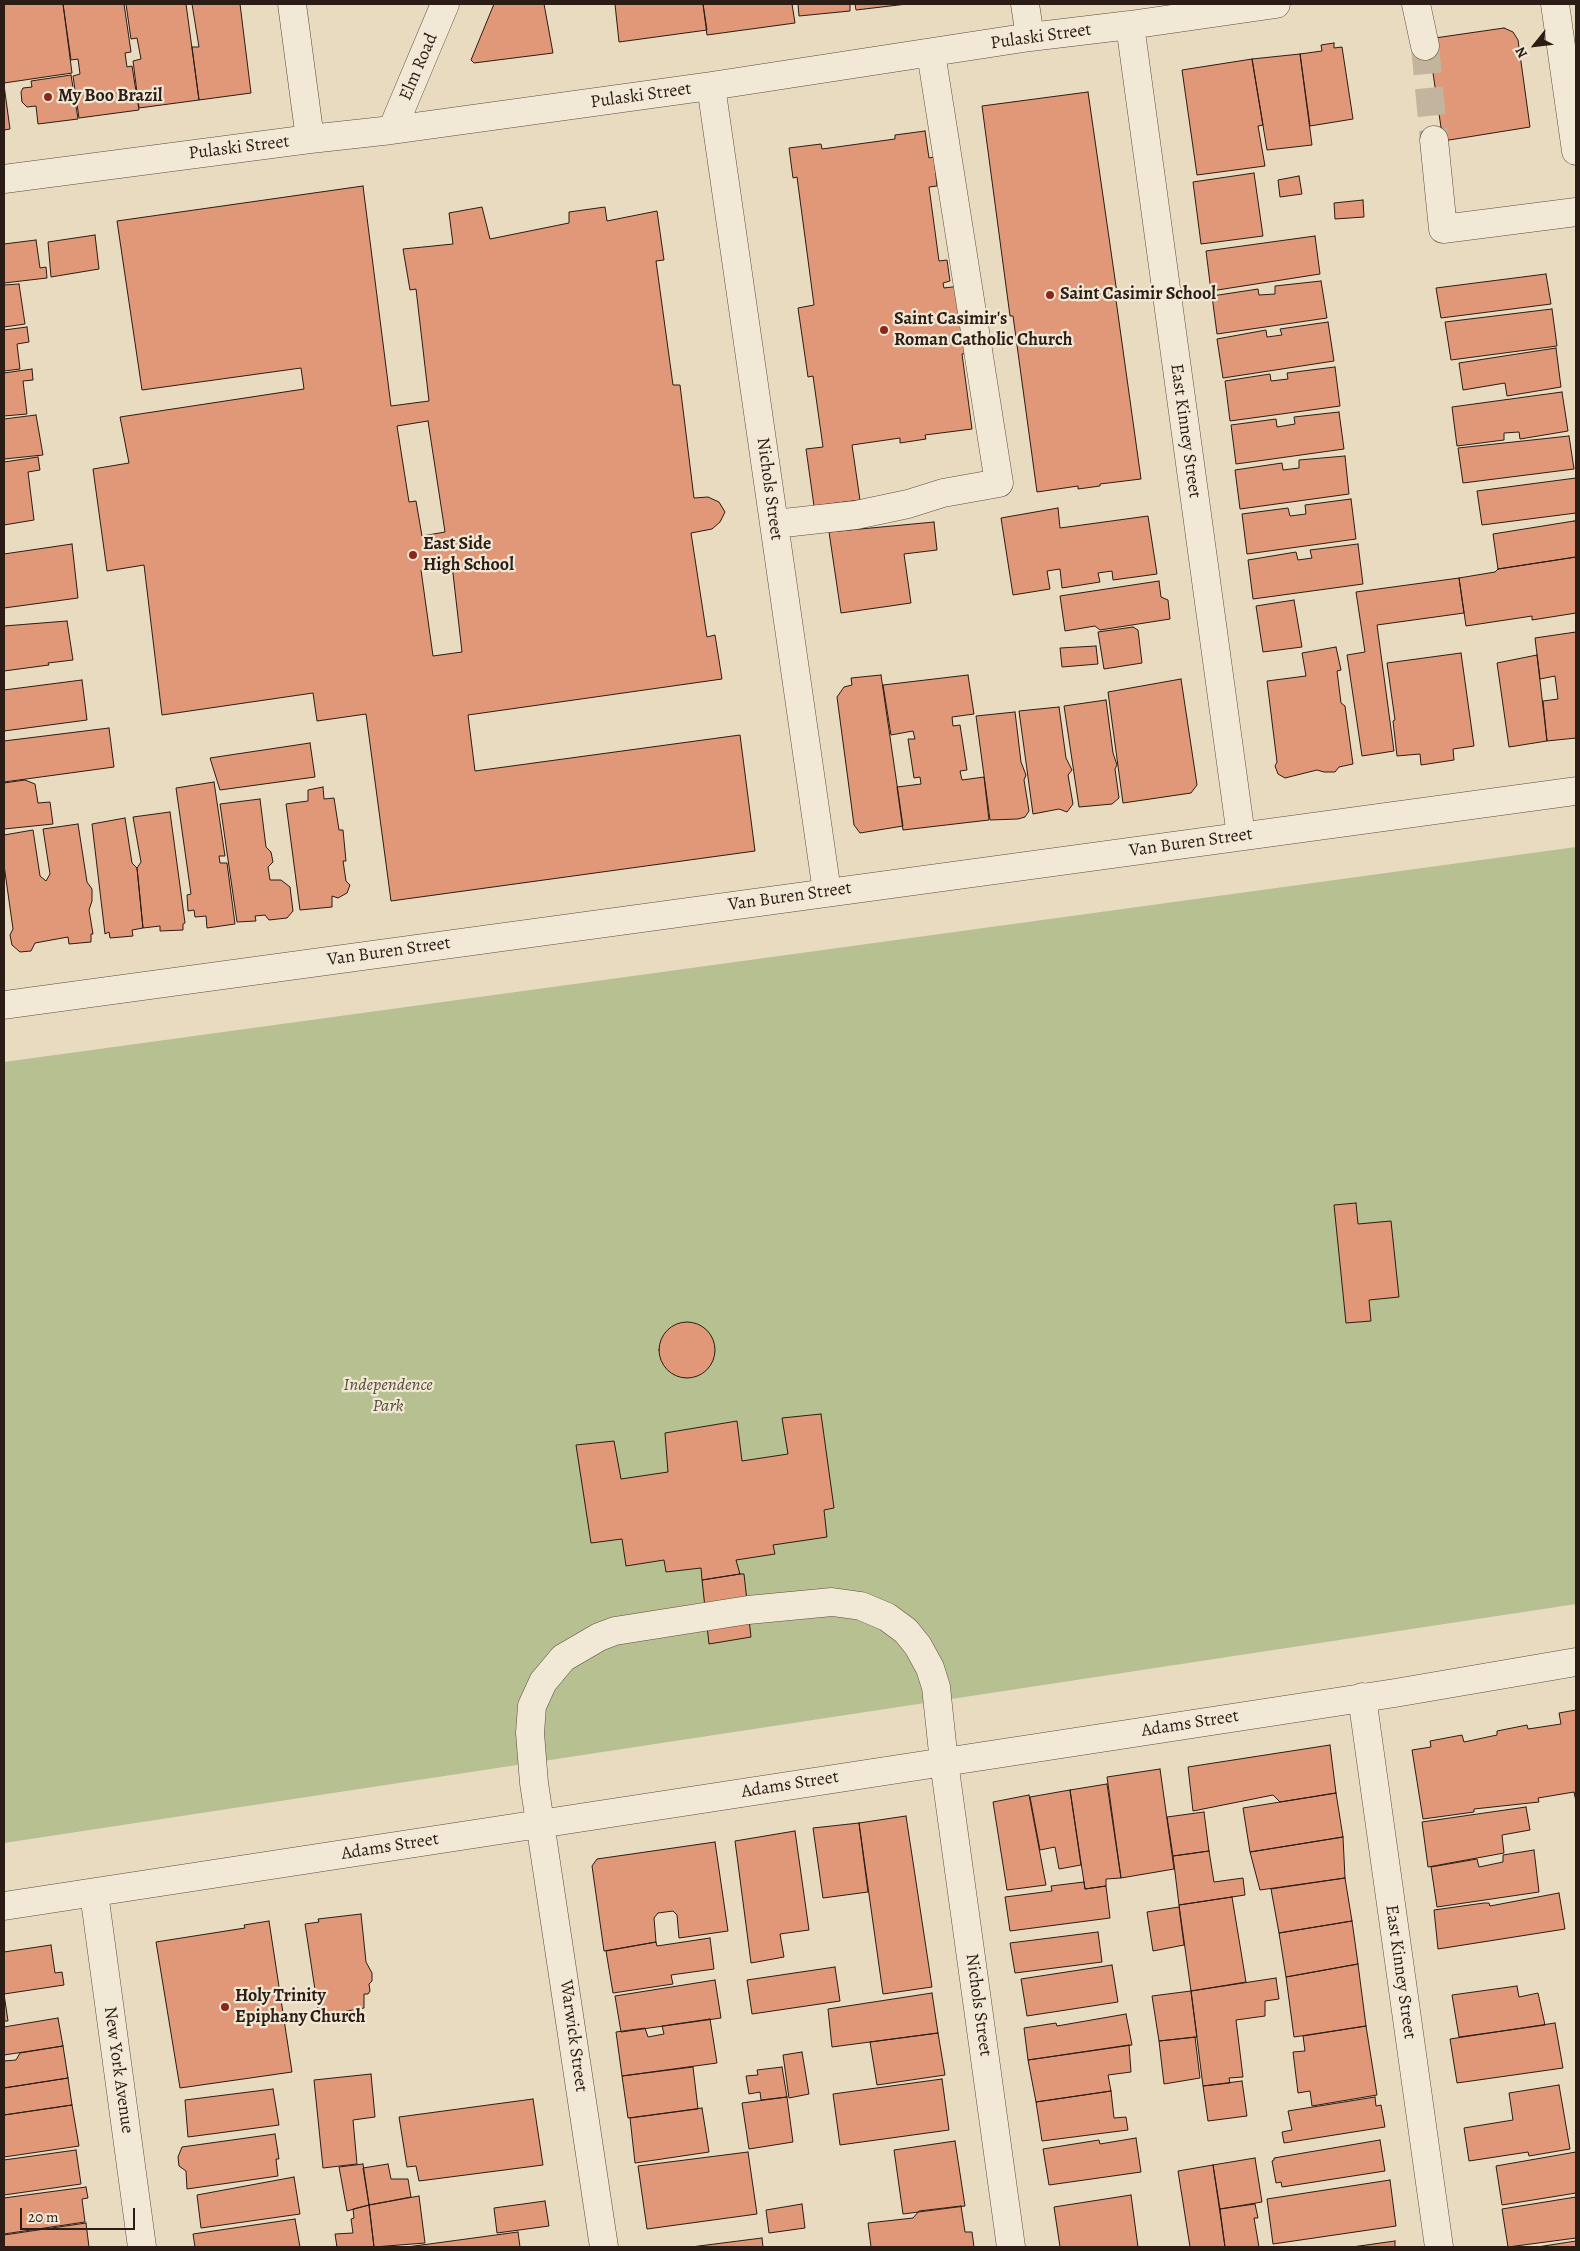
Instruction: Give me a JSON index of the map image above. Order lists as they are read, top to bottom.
{
  "streets": {
    "street": [
      "Pulaski Street",
      "Elm Road",
      "East Kinney Street",
      "Nichols Street",
      "Van Buren Street",
      "Adams Street",
      "Warwick Street",
      "New York Avenue"
    ]
  },
  "crossings": [
    ["Pulaski Street", "Elm Road"],
    ["Pulaski Street", "East Kinney Street"],
    ["Pulaski Street", "Nichols Street"],
    ["East Kinney Street", "Van Buren Street"],
    ["East Kinney Street", "Adams Street"],
    ["Nichols Street", "Van Buren Street"],
    ["Nichols Street", "Adams Street"],
    ["Nichols Street", "Warwick Street"],
    ["Adams Street", "Warwick Street"],
    ["Adams Street", "New York Avenue"]
  ],
  "parks": ["Independence Park"],
  "places": [
    "My Boo Brazil",
    "Saint Casimir School",
    "Saint Casimir's Roman Catholic Church",
    "East Side High School",
    "Holy Trinity Epiphany Church"
  ],
  "scale_bar": "20 m",
  "north": "bottom left"
}
